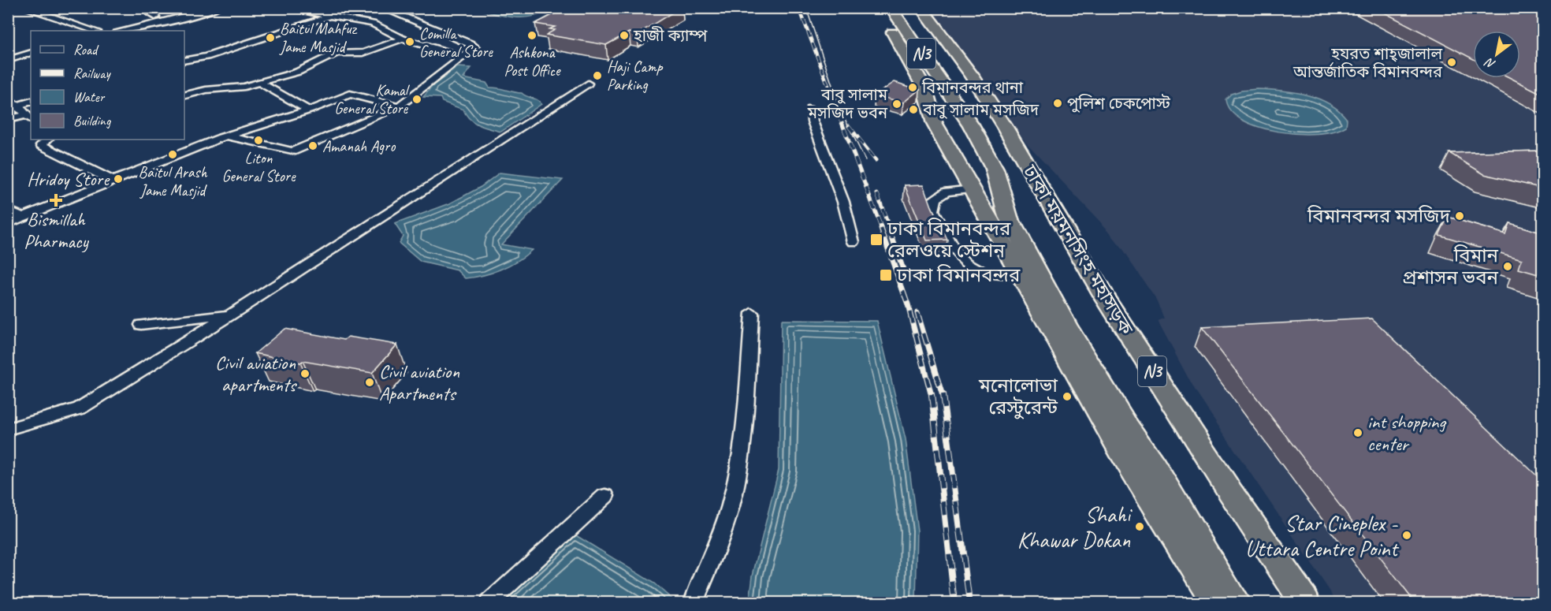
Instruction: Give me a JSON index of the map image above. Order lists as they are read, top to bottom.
{
  "streets": {
    "highway": ["N3", "ঢাকা ময়মনসিংহ মহাসড়ক"]
  },
  "places": {
    "other": [
      "Ashkona Post Office",
      "হাজী ক্যাম্প",
      "Baitul Mahfuz Jame Masjid",
      "Comilla General Store",
      "হযরত শাহ্‌জালাল আন্তর্জাতিক বিমানবন্দর",
      "Haji Camp Parking",
      "বিমানবন্দর থানা",
      "Kamal General Store",
      "পুলিশ চেকপোস্ট",
      "বাবু সালাম মসজিদ ভবন",
      "বাবু সালাম মসজিদ",
      "Liton General Store",
      "Amanah Agro",
      "Baitul Arash Jame Masjid",
      "Hridoy Store",
      "বিমানবন্দর মসজিদ",
      "বিমান প্রশাসন ভবন",
      "Civil aviation apartments",
      "Civil aviation Apartments",
      "মনোলোভা রেস্টুরেন্ট",
      "int shopping center",
      "Shahi Khawar Dokan",
      "Star Cineplex - Uttara Centre Point"
    ],
    "health": ["Bismillah Pharmacy"],
    "transit": ["ঢাকা বিমানবন্দর রেলওয়ে স্টেশন", "ঢাকা বিমানবন্দর"]
  },
  "legend": [
    "Road",
    "Railway",
    "Water",
    "Building"
  ],
  "north": "bottom left"
}
